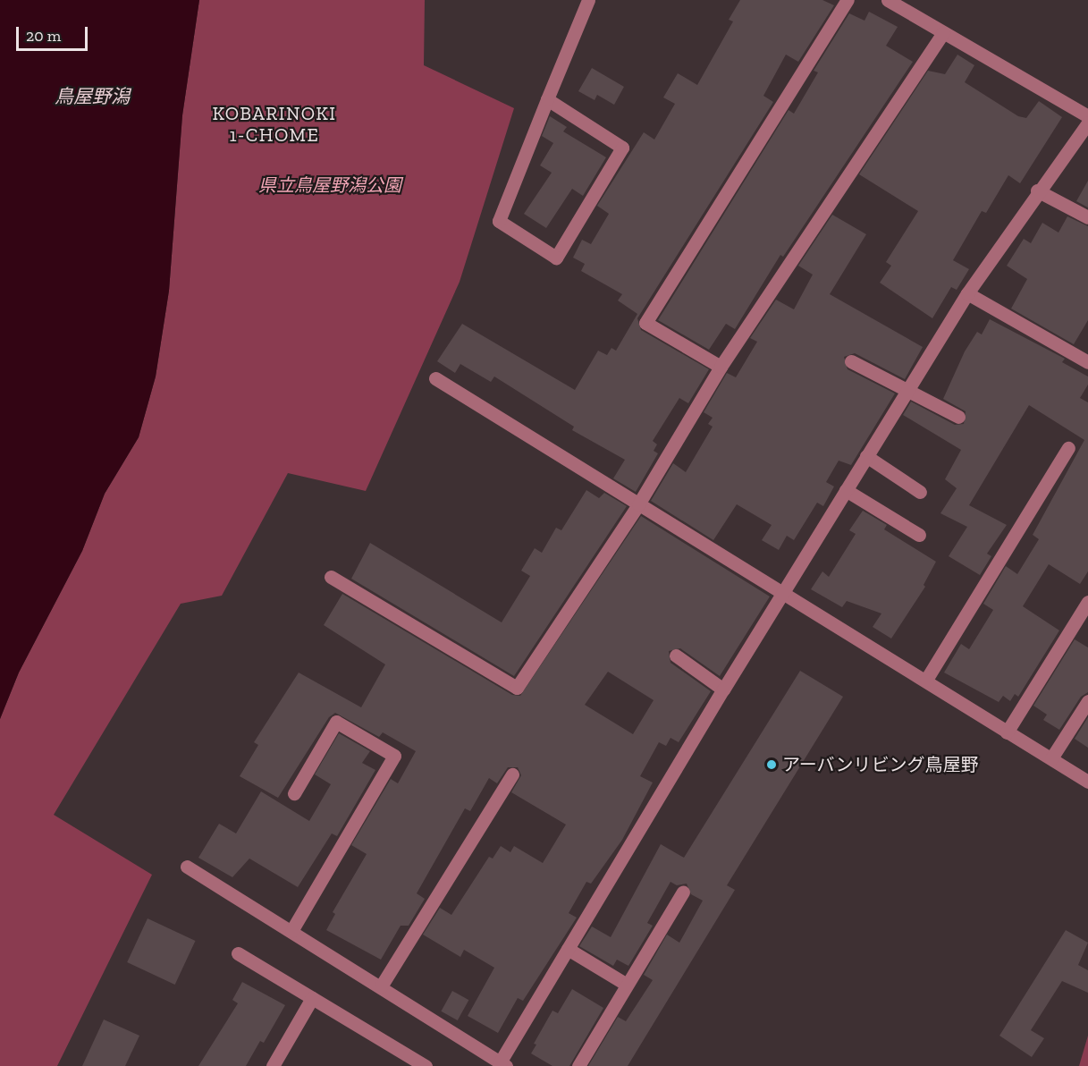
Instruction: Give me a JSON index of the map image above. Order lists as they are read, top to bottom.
{
  "districts": ["KOBARINOKI 1-CHOME"],
  "water": ["鳥屋野潟"],
  "parks": ["県立鳥屋野潟公園"],
  "places": ["アーバンリビング鳥屋野"],
  "scale_bar": "20 m"
}
